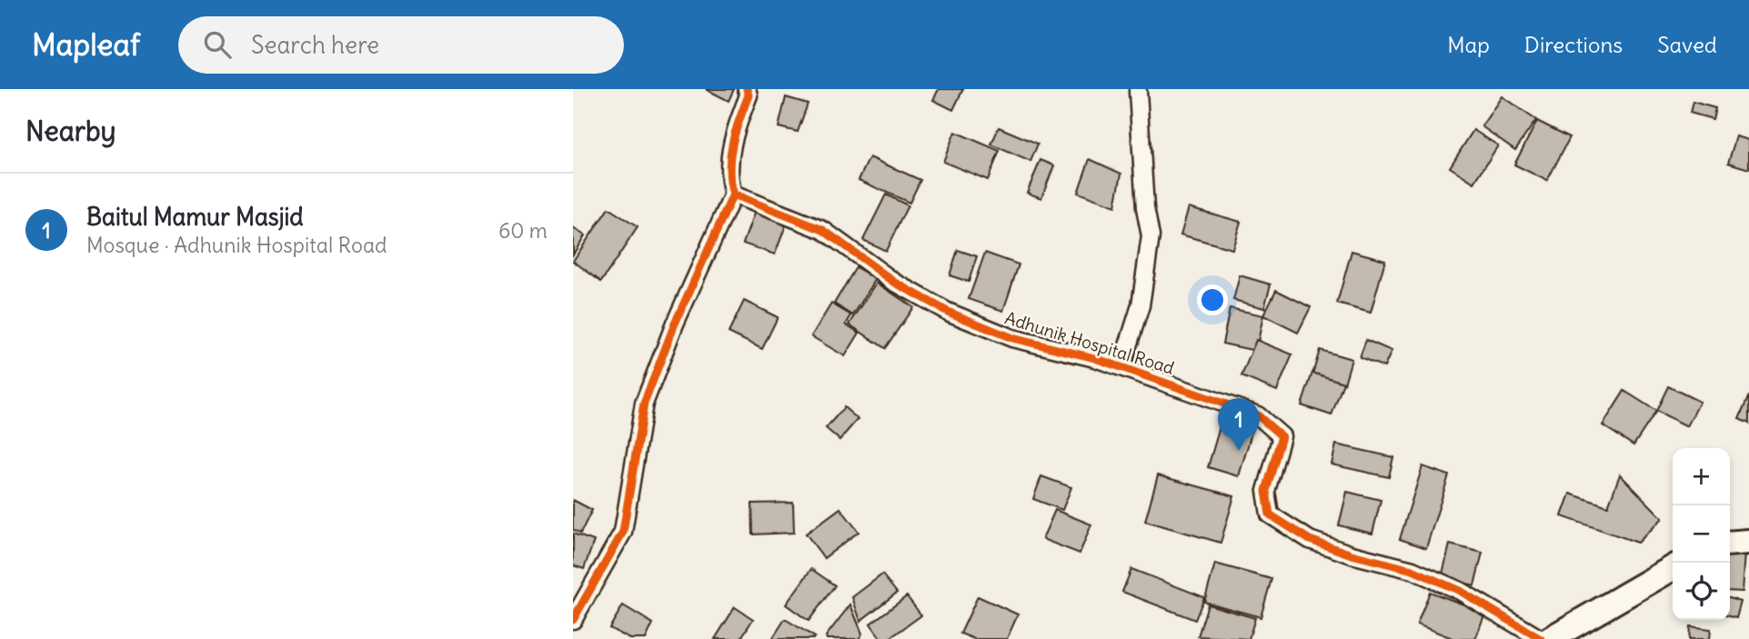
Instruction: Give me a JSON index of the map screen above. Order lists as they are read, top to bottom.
{
  "streets": {
    "street": ["Adhunik Hospital Road"]
  },
  "page": {
    "header": "Mapleaf",
    "search": "Search here",
    "nav": ["Map", "Directions", "Saved"],
    "heading": "Nearby",
    "list": [
      {
        "mark": "1",
        "name": "Baitul Mamur Masjid",
        "note": "Mosque · Adhunik Hospital Road",
        "value": "60 m"
      }
    ],
    "pins": "1",
    "map_buttons": ["+", "−"]
  }
}
